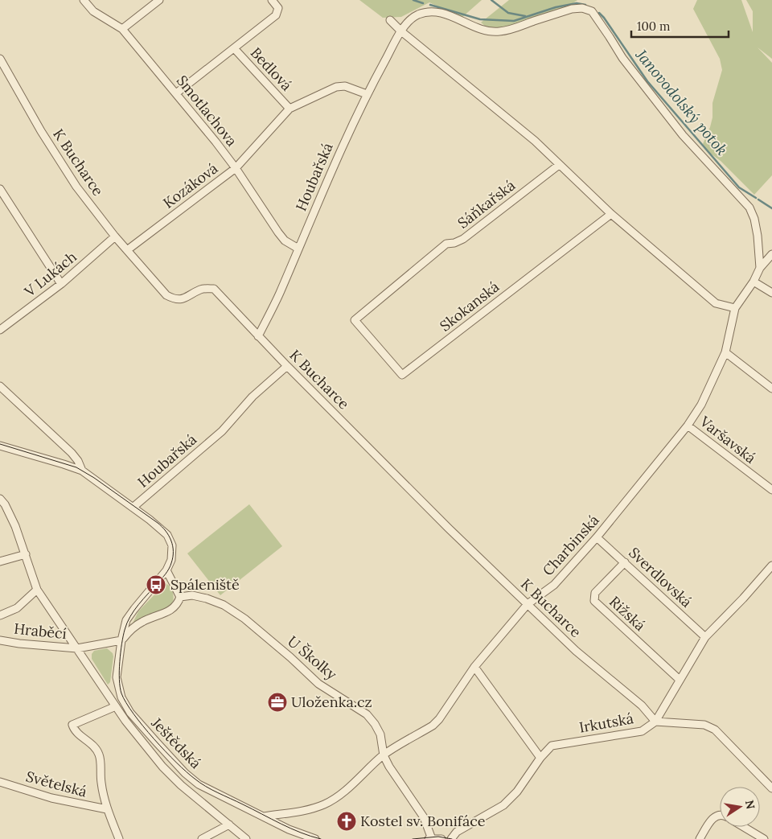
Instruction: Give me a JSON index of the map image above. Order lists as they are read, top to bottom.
{
  "streets": {
    "street": [
      "Bedlová",
      "Smotlachova",
      "K Bucharce",
      "Houbařská",
      "Kozáková",
      "Sáňkařská",
      "V Lukách",
      "Skokanská",
      "Varšavská",
      "Charbinská",
      "Sverdlovská",
      "Rižská",
      "Hraběcí",
      "U Školky",
      "Irkutská",
      "Ještědská",
      "Světelská"
    ]
  },
  "crossings": [
    ["Bedlová", "Smotlachova"],
    ["Bedlová", "Kozáková"],
    ["Smotlachova", "Houbařská"],
    ["Smotlachova", "Kozáková"],
    ["K Bucharce", "Houbařská"],
    ["K Bucharce", "Kozáková"],
    ["K Bucharce", "V Lukách"],
    ["K Bucharce", "Charbinská"],
    ["K Bucharce", "Irkutská"],
    ["Houbařská", "Kozáková"],
    ["Houbařská", "Charbinská"],
    ["Sáňkařská", "Skokanská"],
    ["Varšavská", "Charbinská"],
    ["Charbinská", "Sverdlovská"],
    ["Charbinská", "U Školky"],
    ["Charbinská", "Ještědská"],
    ["Sverdlovská", "Rižská"],
    ["Sverdlovská", "Irkutská"],
    ["Rižská", "Irkutská"],
    ["Hraběcí", "Ještědská"]
  ],
  "water": ["Janovodolský potok"],
  "places": {
    "bus stop": ["Spáleniště"],
    "office": ["Uloženka.cz"],
    "church": ["Kostel sv. Bonifáce"]
  },
  "scale_bar": "100 m",
  "north": "right"
}
